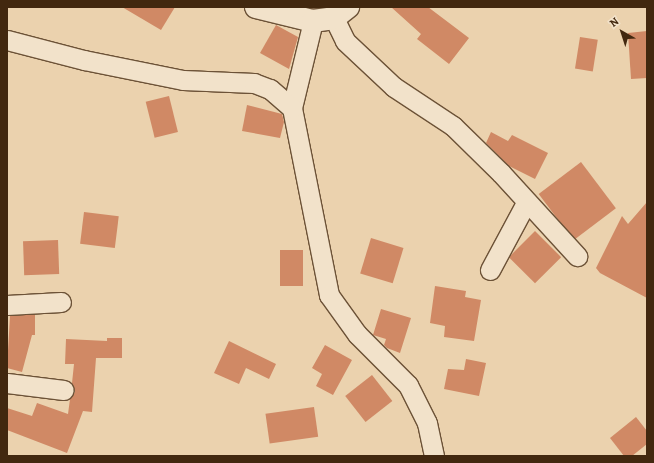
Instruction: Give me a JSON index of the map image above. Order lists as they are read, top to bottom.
{
  "north": "top left"
}
